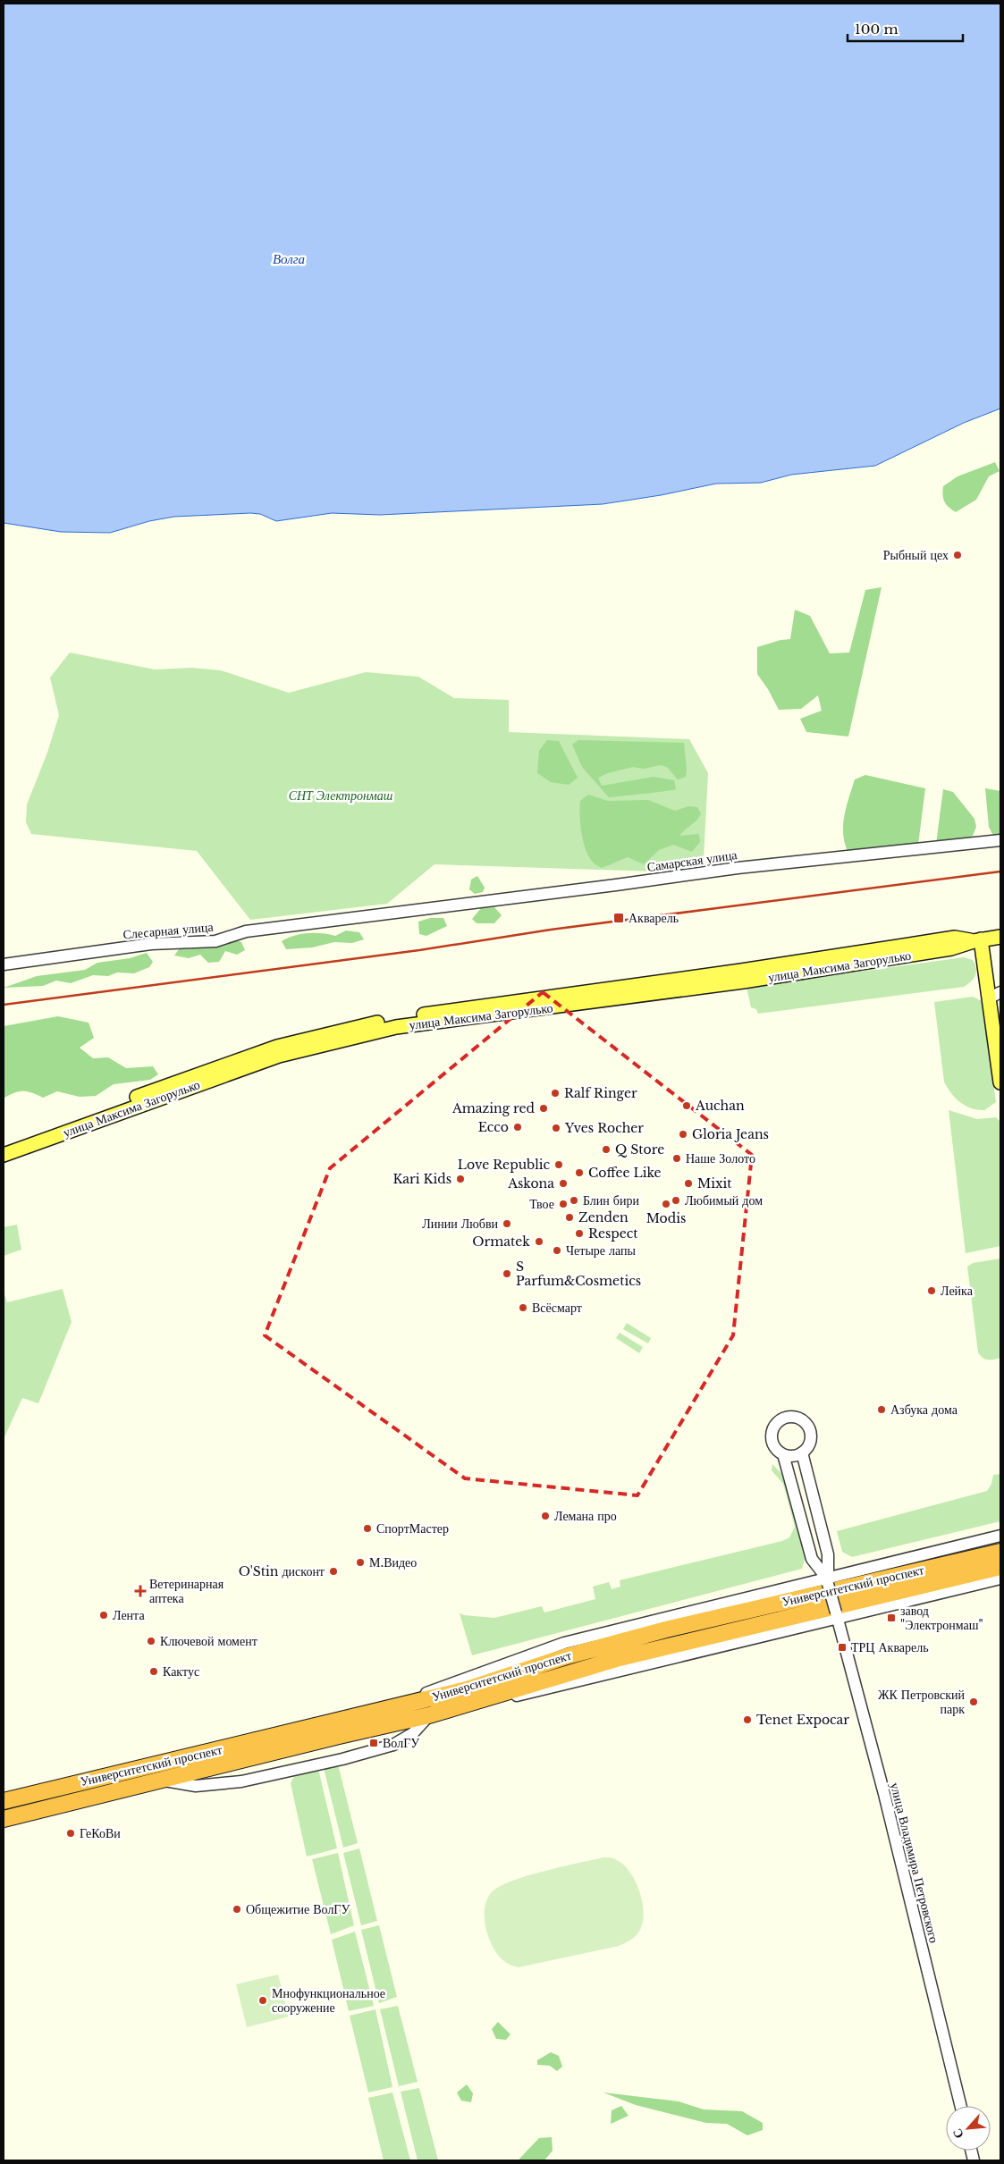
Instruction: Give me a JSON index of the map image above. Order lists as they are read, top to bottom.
{
  "streets": {
    "highway": ["Университетский проспект"],
    "main road": ["улица Максима Загорулько"],
    "street": ["Самарская улица", "Слесарная улица", "улица Владимира Петровского"]
  },
  "crossings": [
    ["Самарская улица", "Слесарная улица"],
    ["Университетский проспект", "улица Владимира Петровского"]
  ],
  "water": ["Волга"],
  "parks": ["СНТ Электронмаш"],
  "places": {
    "other": [
      "Рыбный цех",
      "Ralf Ringer",
      "Auchan",
      "Amazing red",
      "Ecco",
      "Yves Rocher",
      "Gloria Jeans",
      "Q Store",
      "Наше Золото",
      "Love Republic",
      "Coffee Like",
      "Kari Kids",
      "Askona",
      "Mixit",
      "Блин бири",
      "Любимый дом",
      "Твое",
      "Modis",
      "Zenden",
      "Линии Любви",
      "Respect",
      "Ormatek",
      "Четыре лапы",
      "S Parfum&Cosmetics",
      "Лейка",
      "Всёсмарт",
      "Азбука дома",
      "Лемана про",
      "СпортМастер",
      "М.Видео",
      "O'Stin дисконт",
      "Лента",
      "Ключевой момент",
      "Кактус",
      "ЖК Петровский парк",
      "Tenet Expocar",
      "ГеКоВи",
      "Общежитие ВолГУ",
      "Мнофункциональное сооружение"
    ],
    "transit": [
      "Акварель",
      "завод \"Электронмаш\"",
      "ТРЦ Акварель",
      "ВолГУ"
    ],
    "health": ["Ветеринарная аптека"]
  },
  "scale_bar": "100 m",
  "north": "bottom left"
}
